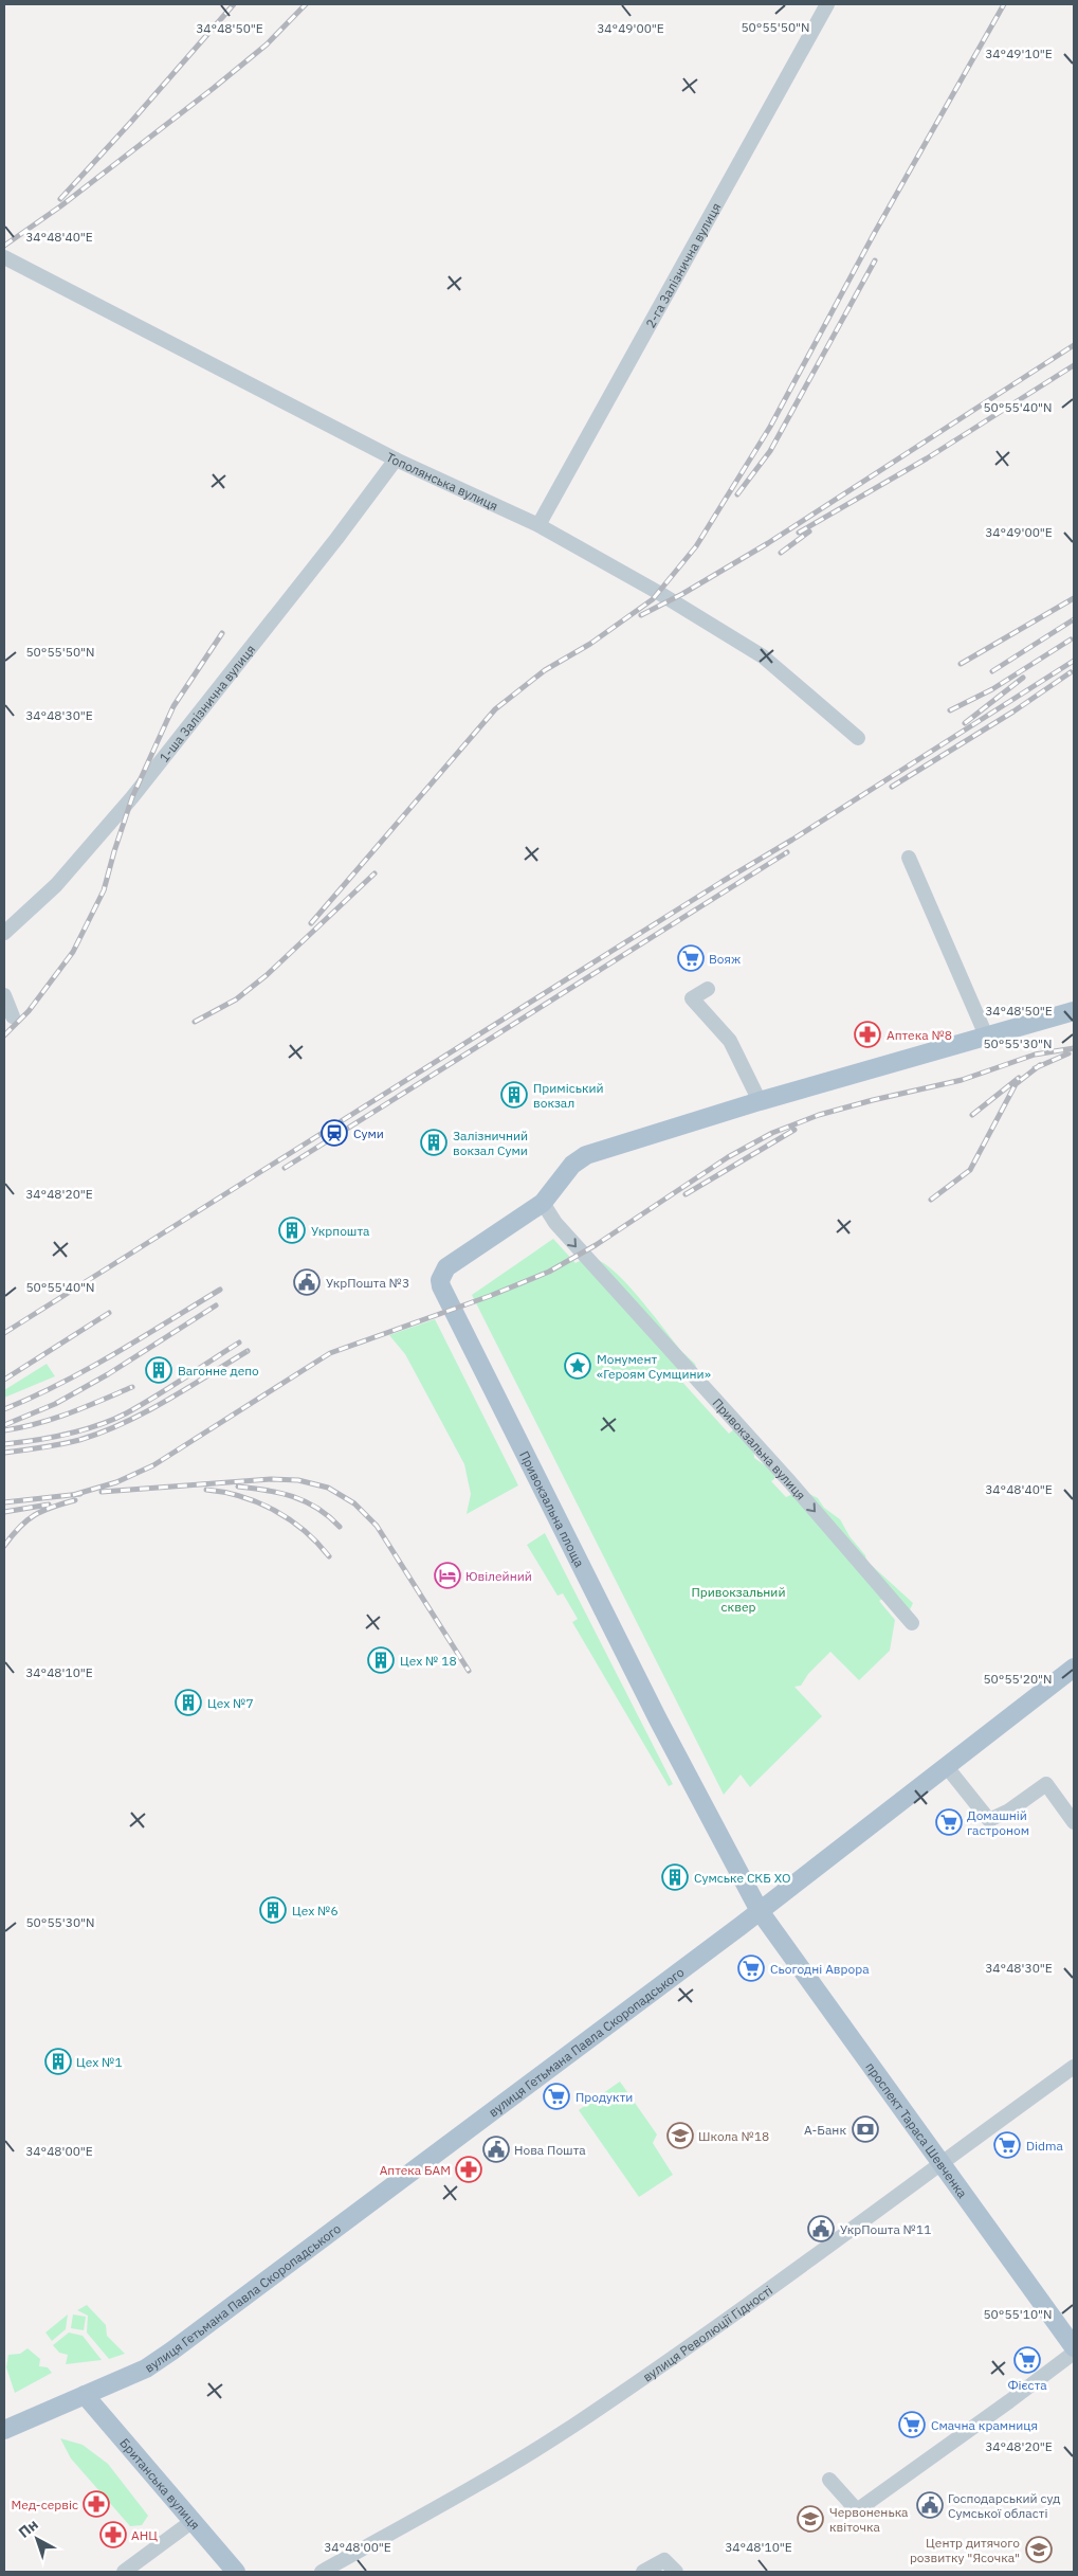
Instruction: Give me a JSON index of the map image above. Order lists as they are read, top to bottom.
{
  "streets": {
    "main road": [
      "Привокзальна площа",
      "вулиця Гетьмана Павла Скоропадського",
      "проспект Тараса Шевченка",
      "Британська вулиця"
    ],
    "street": [
      "2-га Залізнична вулиця",
      "Тополянська вулиця",
      "1-ша Залізнична вулиця",
      "Привокзальна вулиця",
      "вулиця Революції Гідності"
    ]
  },
  "crossings": [
    ["2-га Залізнична вулиця", "Тополянська вулиця"],
    ["Тополянська вулиця", "1-ша Залізнична вулиця"],
    ["Привокзальна вулиця", "Привокзальна площа"],
    ["Привокзальна площа", "вулиця Гетьмана Павла Скоропадського"],
    ["Привокзальна площа", "проспект Тараса Шевченка"],
    ["вулиця Гетьмана Павла Скоропадського", "проспект Тараса Шевченка"],
    ["вулиця Гетьмана Павла Скоропадського", "Британська вулиця"],
    ["проспект Тараса Шевченка", "вулиця Революції Гідності"]
  ],
  "one_way": ["Привокзальна вулиця"],
  "parks": ["Привокзальний сквер"],
  "places": {
    "supermarket": [
      "Вояж",
      "Домашній гастроном",
      "Сьогодні Аврора",
      "Продукти",
      "Didma",
      "Фієста",
      "Смачна крамниця"
    ],
    "pharmacy": [
      "Аптека №8",
      "Аптека БАМ",
      "Мед-сервіс",
      "АНЦ"
    ],
    "building": [
      "Приміський вокзал",
      "Залізничний вокзал Суми",
      "Укрпошта",
      "Вагонне депо",
      "Цех № 18",
      "Цех №7",
      "Сумське СКБ ХО",
      "Цех №6",
      "Цех №1"
    ],
    "station": ["Суми"],
    "public building": [
      "УкрПошта №3",
      "Нова Пошта",
      "УкрПошта №11",
      "Господарський суд Сумської області"
    ],
    "place": ["Монумент «Героям Сумщини»"],
    "hotel": ["Ювілейний"],
    "bank": ["А-Банк"],
    "school or university": ["Школа №18", "Червоненька квіточка", "Центр дитячого розвитку \"Ясочка\""]
  },
  "north": "top left",
  "coordinates": [
    "50°55'50\"N",
    "34°48'50\"E",
    "34°49'00\"E",
    "34°49'10\"E",
    "34°48'40\"E",
    "50°55'40\"N",
    "34°48'30\"E",
    "50°55'30\"N",
    "34°48'20\"E",
    "34°48'10\"E",
    "50°55'20\"N",
    "34°48'00\"E",
    "50°55'10\"N"
  ]
}
